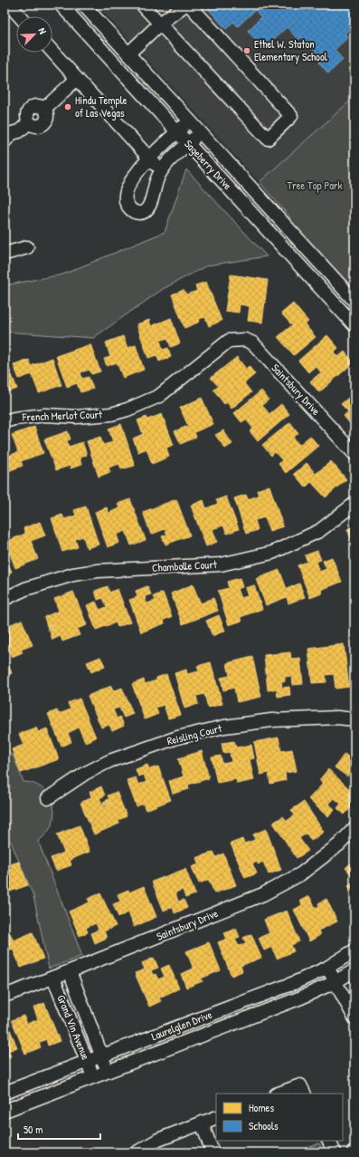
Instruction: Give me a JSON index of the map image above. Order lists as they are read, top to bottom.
{
  "streets": {
    "street": [
      "Sageberry Drive",
      "Saintsbury Drive",
      "French Merlot Court",
      "Chambolle Court",
      "Reisling Court",
      "Laurelglen Drive",
      "Grand Vin Avenue"
    ]
  },
  "crossings": [
    ["Saintsbury Drive", "French Merlot Court"],
    ["Saintsbury Drive", "Grand Vin Avenue"],
    ["Laurelglen Drive", "Grand Vin Avenue"]
  ],
  "parks": ["Tree Top Park"],
  "places": ["Ethel W. Staton Elementary School", "Hindu Temple of Las Vegas"],
  "legend": ["Homes", "Schools"],
  "scale_bar": "50 m",
  "north": "top right"
}
